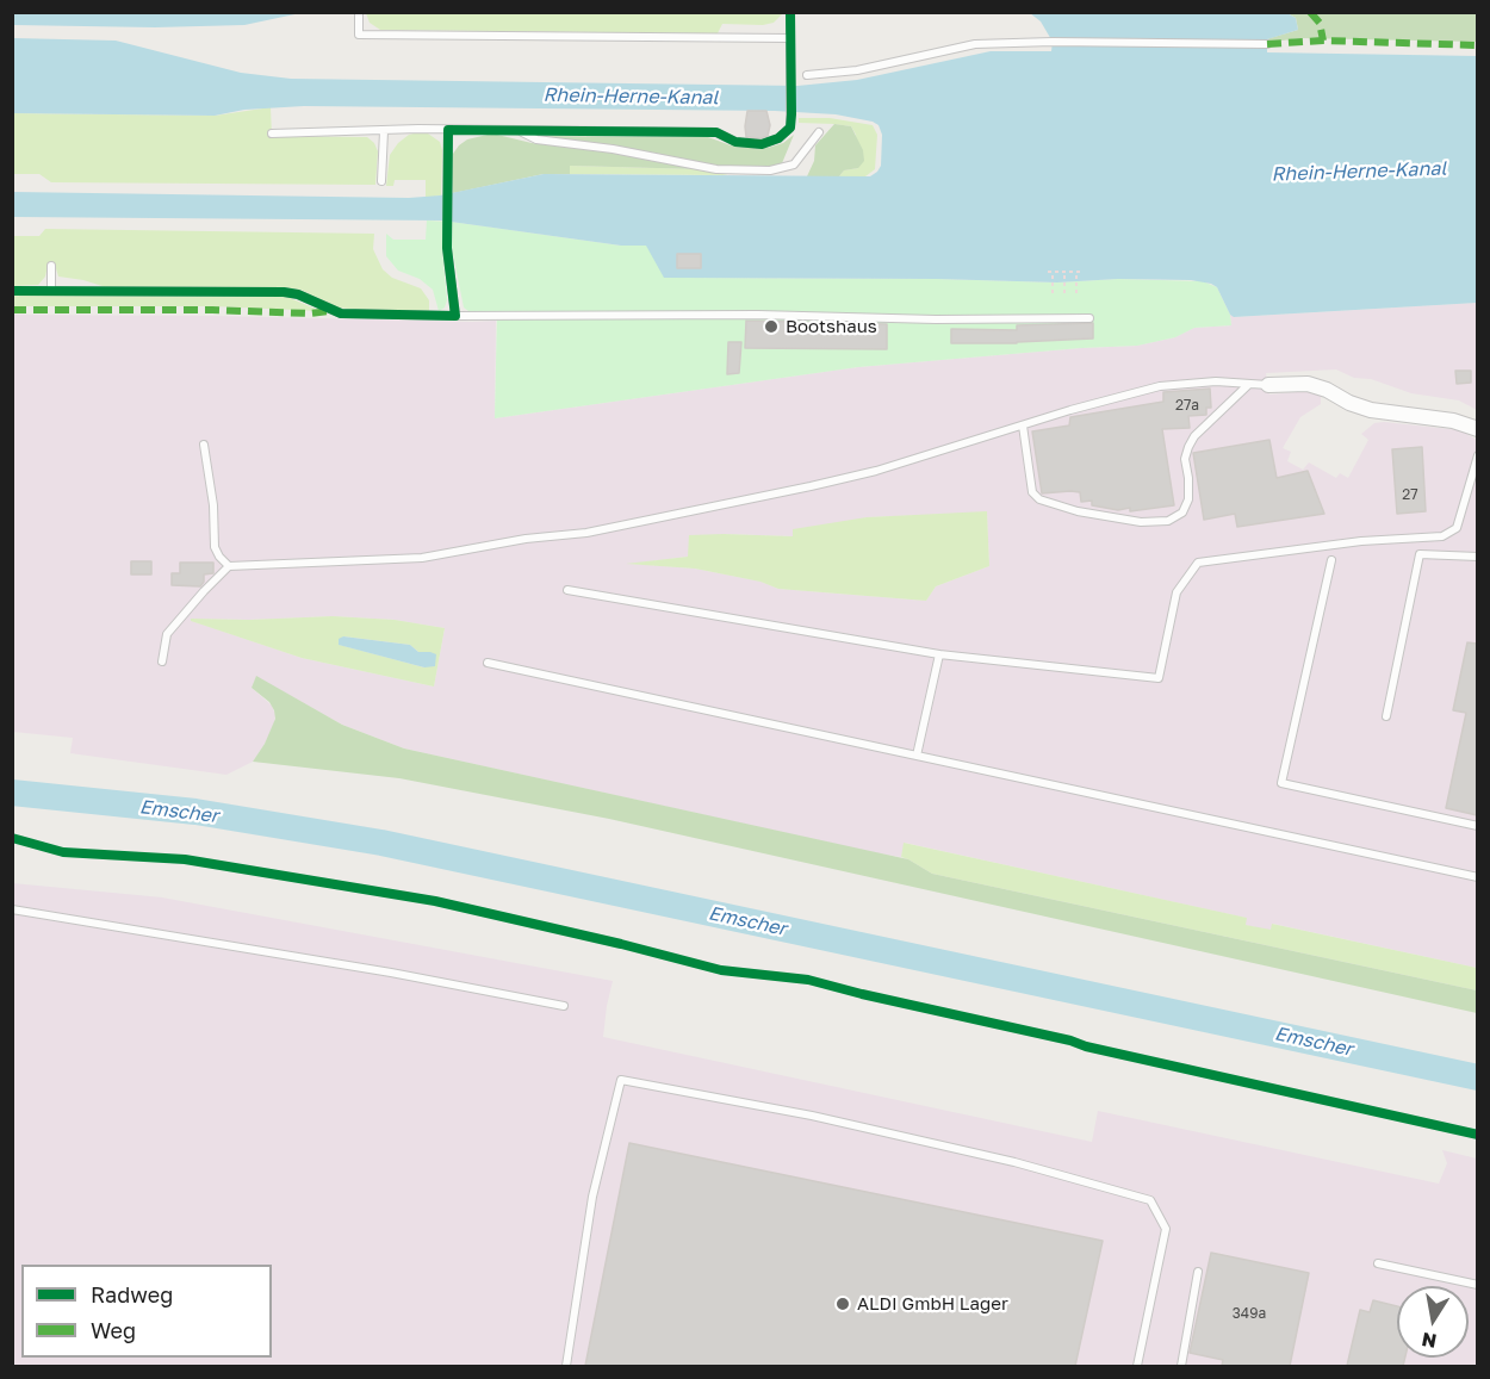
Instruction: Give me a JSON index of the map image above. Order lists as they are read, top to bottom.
{
  "water": ["Rhein-Herne-Kanal", "Emscher"],
  "places": ["Bootshaus", "ALDI GmbH Lager"],
  "house_numbers": ["27a", "27", "349a"],
  "legend": ["Radweg", "Weg"],
  "north": "bottom"
}
